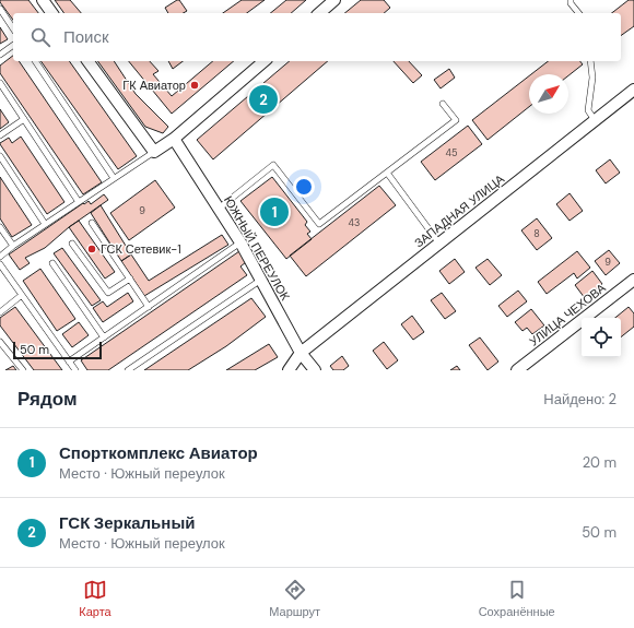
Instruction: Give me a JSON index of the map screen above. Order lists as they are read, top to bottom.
{
  "streets": {
    "street": ["ЗАПАДНАЯ УЛИЦА", "ЮЖНЫЙ ПЕРЕУЛОК", "УЛИЦА ЧЕХОВА"]
  },
  "crossings": [
    ["ЗАПАДНАЯ УЛИЦА", "ЮЖНЫЙ ПЕРЕУЛОК"]
  ],
  "places": ["ГК Авиатор", "ГСК Сетевик-1"],
  "house_numbers": [
    "45",
    "9",
    "43",
    "8",
    "9"
  ],
  "scale_bar": "50 m",
  "north": "top right",
  "page": {
    "search": "Поиск",
    "pins": ["2", "1"],
    "scale": "50 m",
    "heading": ["Рядом", "Найдено: 2"],
    "list": [
      {
        "mark": "1",
        "name": "Спорткомплекс Авиатор",
        "note": "Место · Южный переулок",
        "value": "20 m"
      },
      {
        "mark": "2",
        "name": "ГСК Зеркальный",
        "note": "Место · Южный переулок",
        "value": "50 m"
      }
    ],
    "nav": ["Карта", "Маршрут", "Сохранённые"]
  }
}
